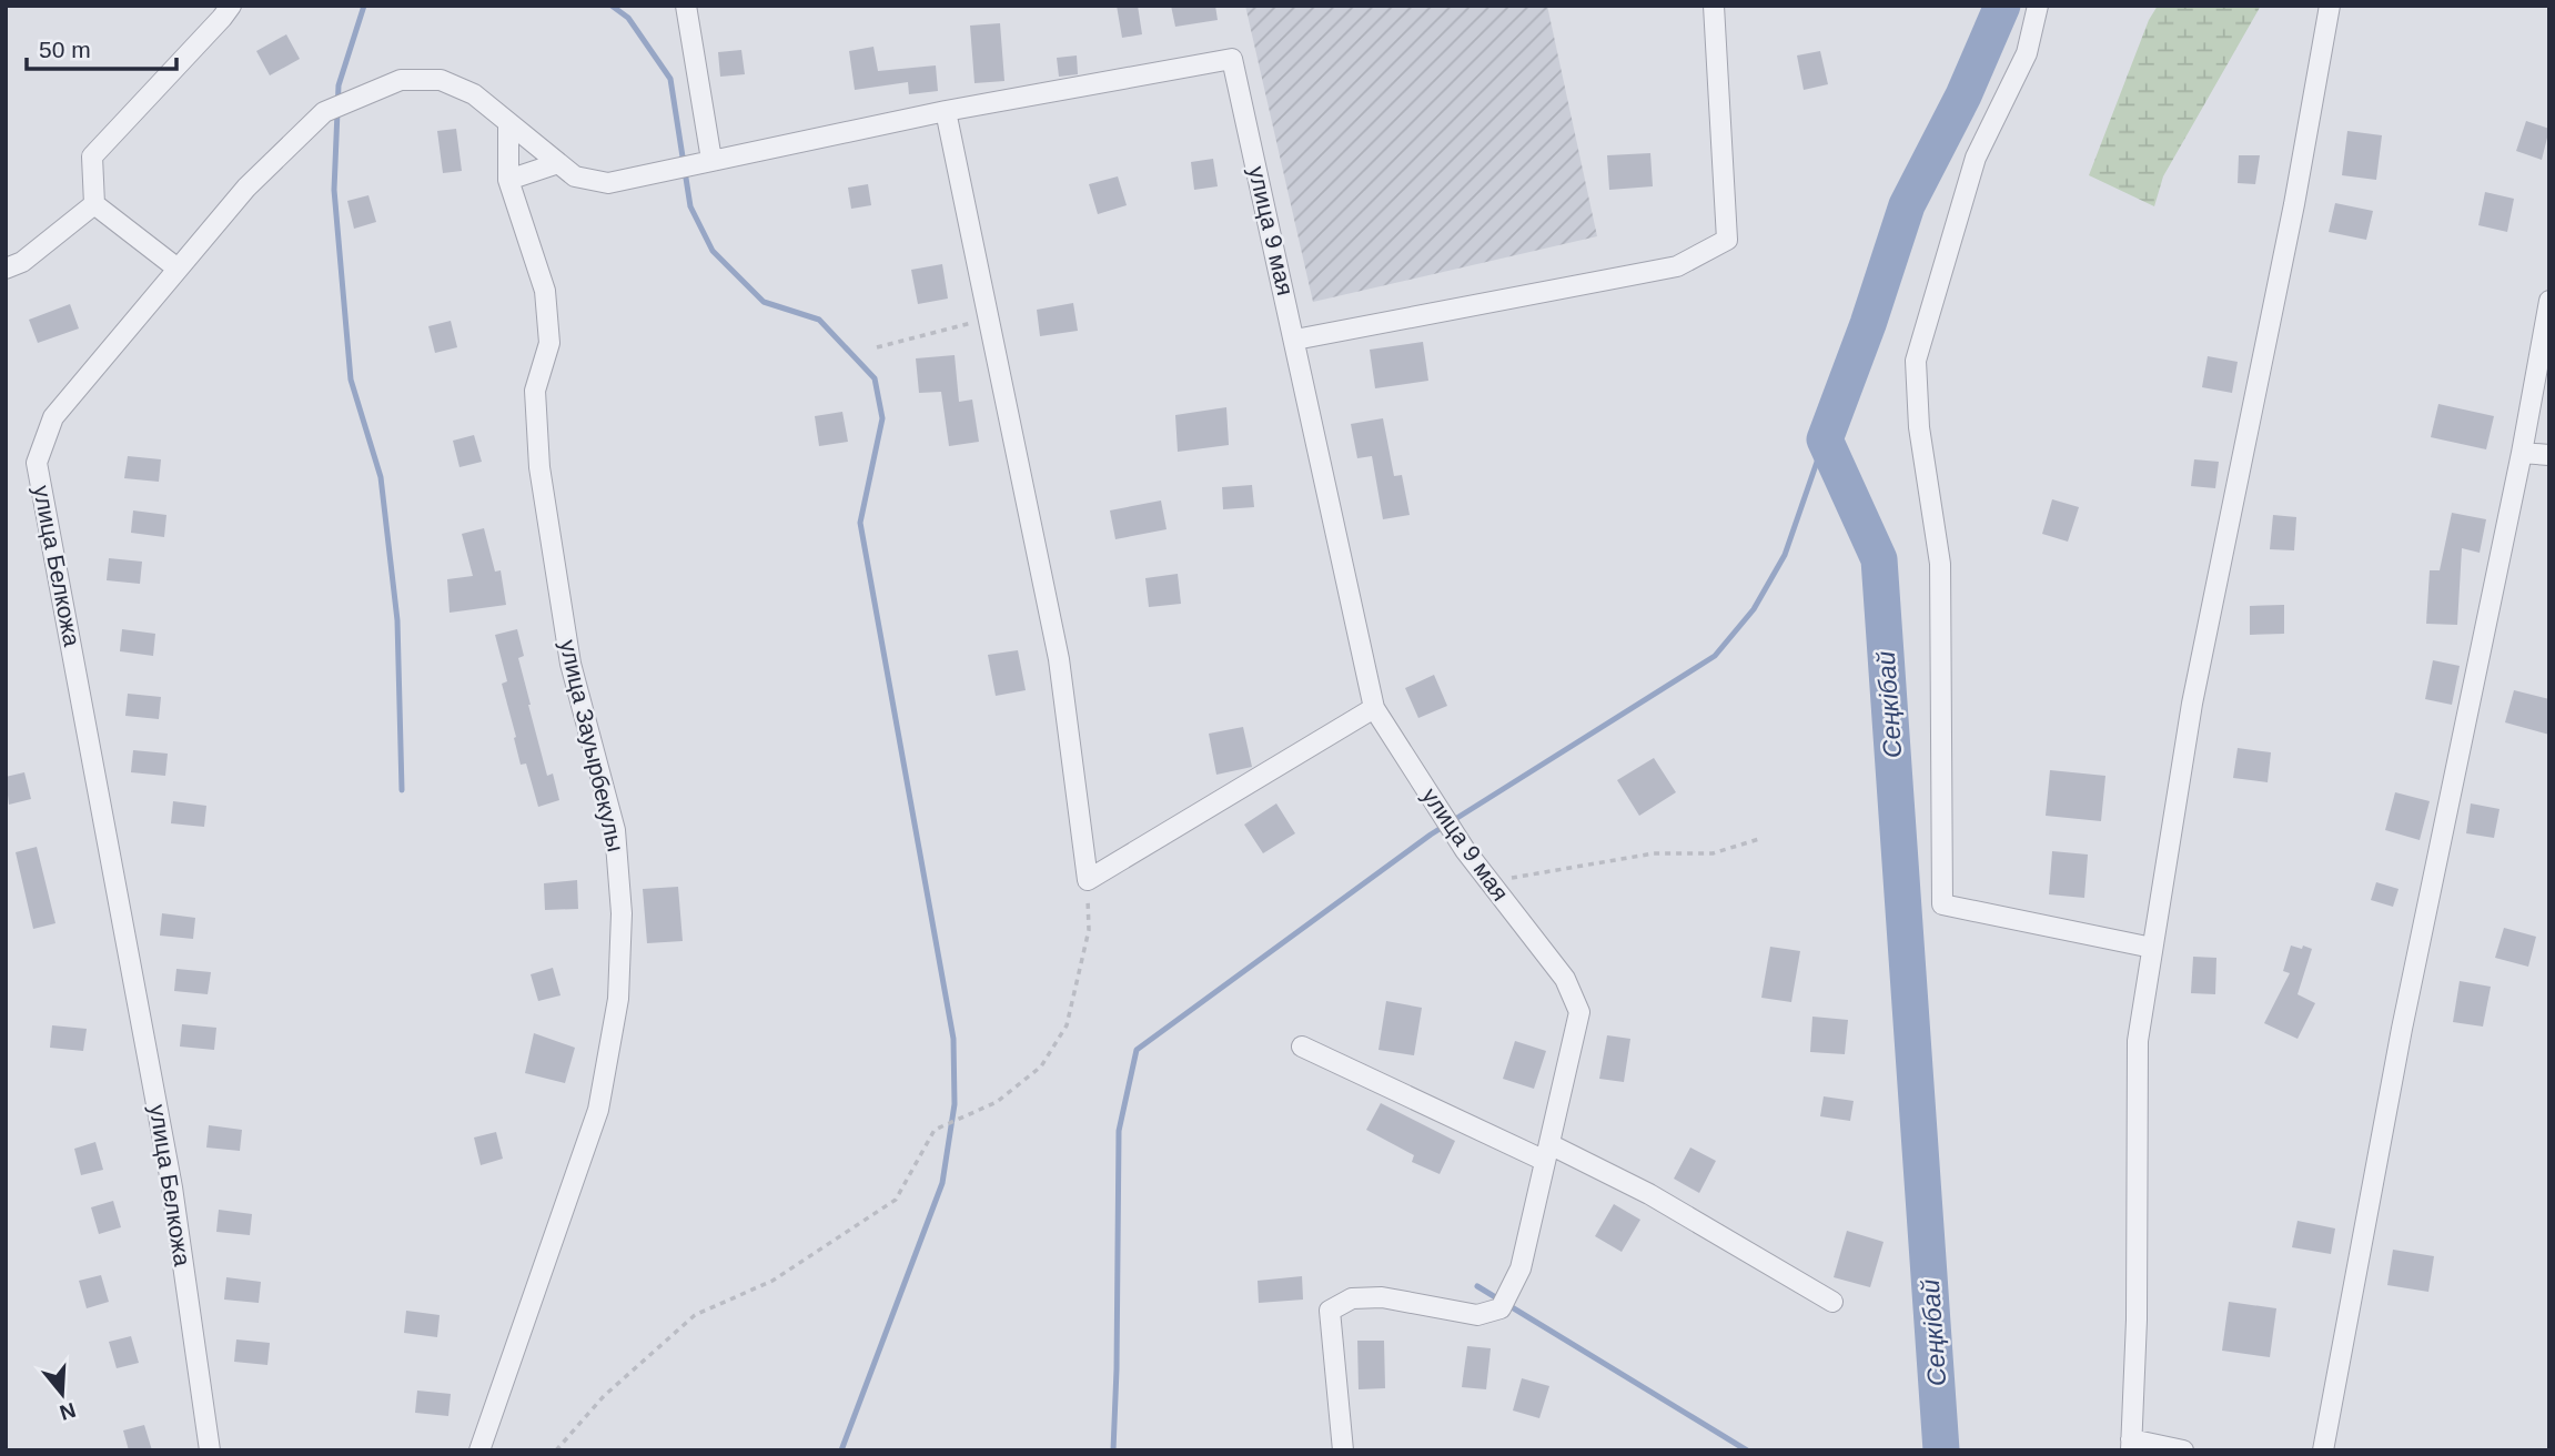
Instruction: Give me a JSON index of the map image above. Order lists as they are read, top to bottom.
{
  "streets": {
    "street": ["улица 9 мая", "улица Белкожа", "улица Зауырбекулы"]
  },
  "crossings": [
    ["улица 9 мая", "улица Белкожа"],
    ["улица Белкожа", "улица Зауырбекулы"]
  ],
  "water": ["Сеңкібай"],
  "scale_bar": "50 m",
  "north": "bottom"
}
